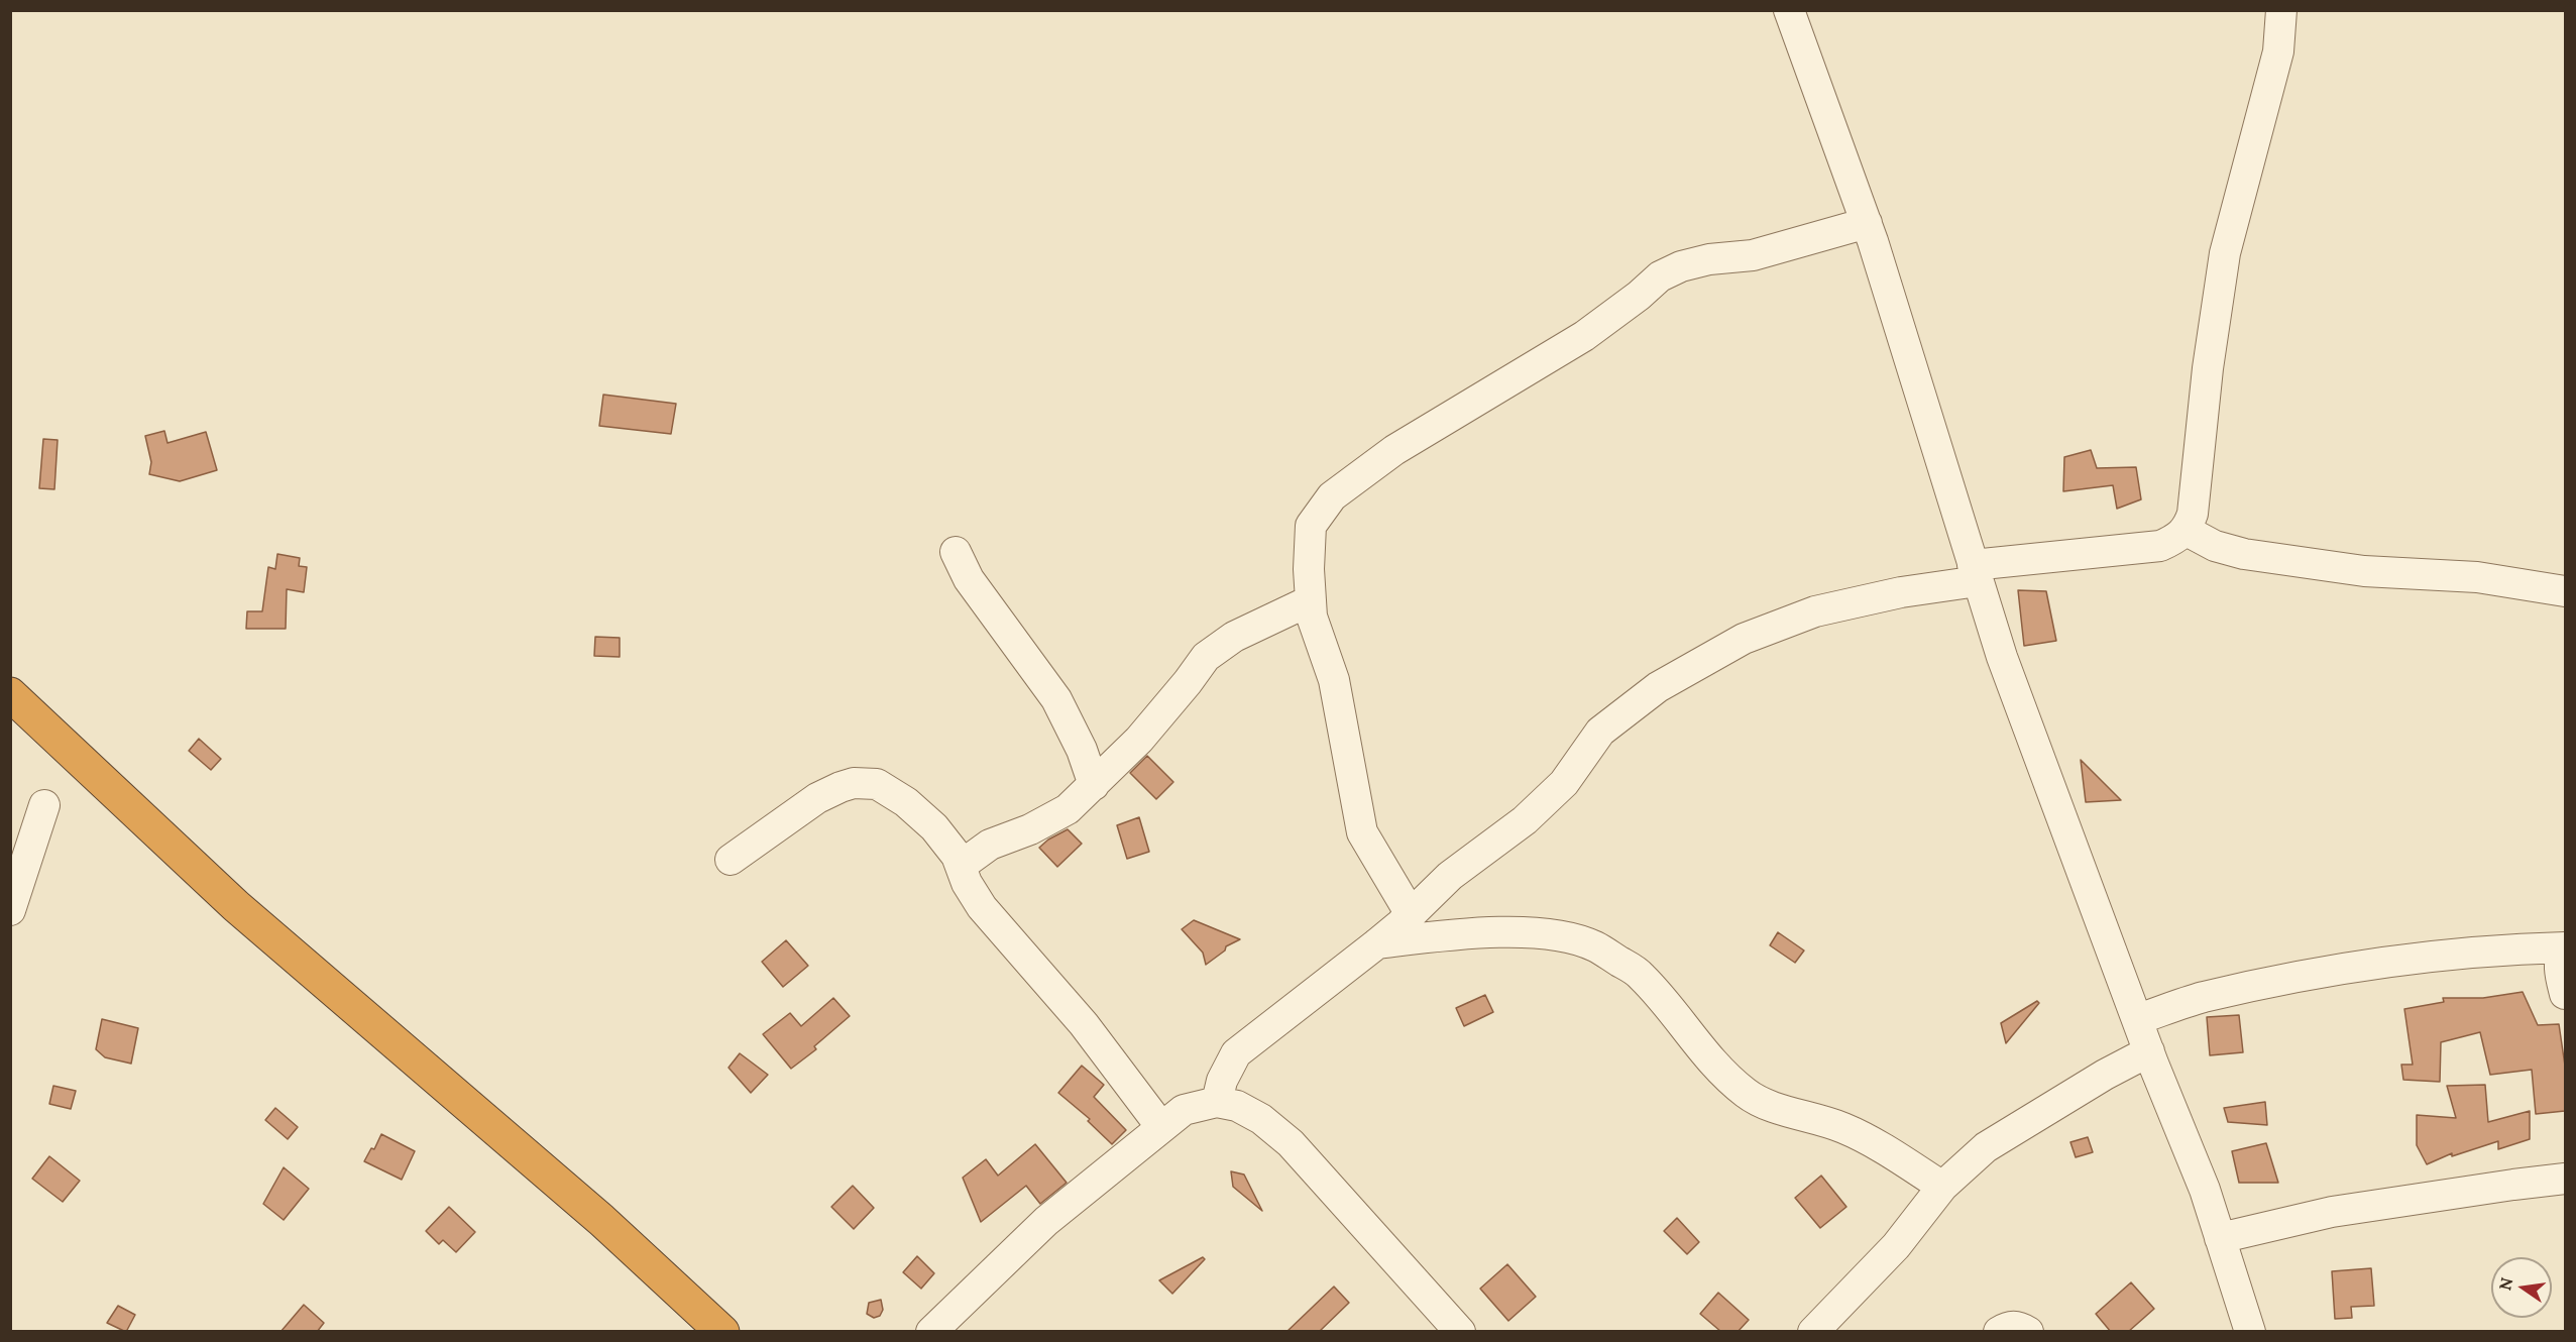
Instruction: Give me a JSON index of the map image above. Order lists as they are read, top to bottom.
{
  "north": "left"
}
